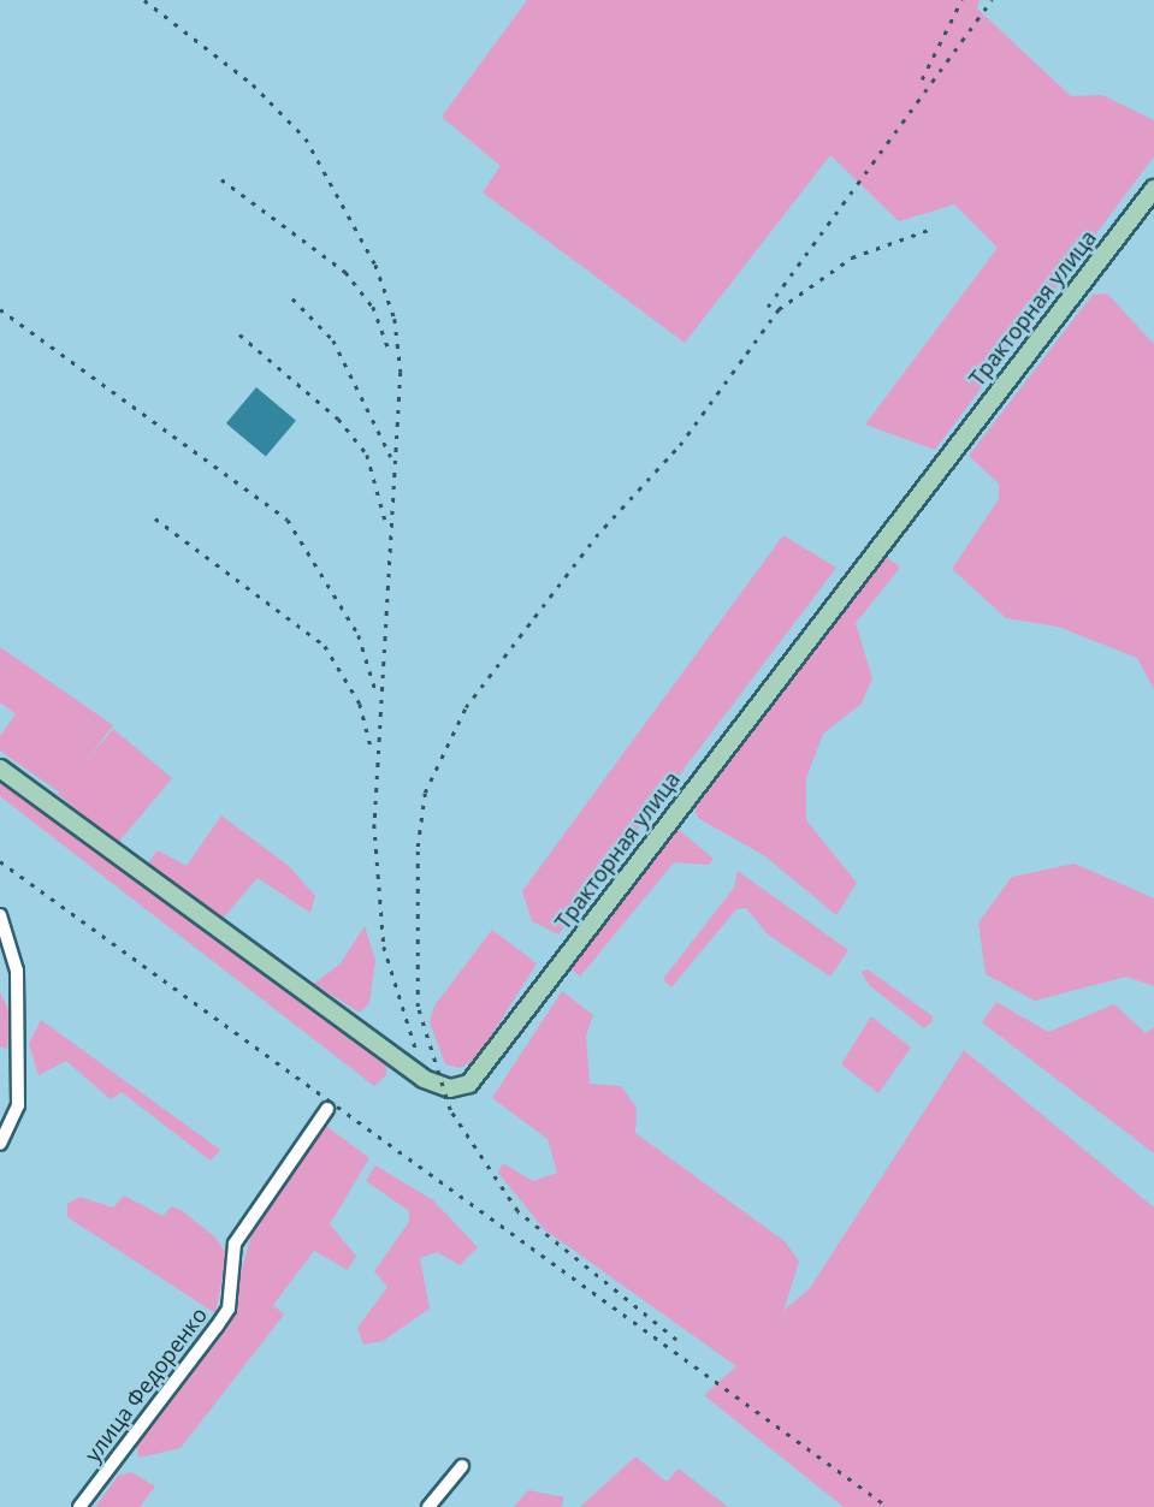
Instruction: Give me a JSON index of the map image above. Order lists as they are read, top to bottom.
{
  "streets": {
    "main road": ["Тракторная улица"],
    "street": ["улица Федоренко"]
  }
}
